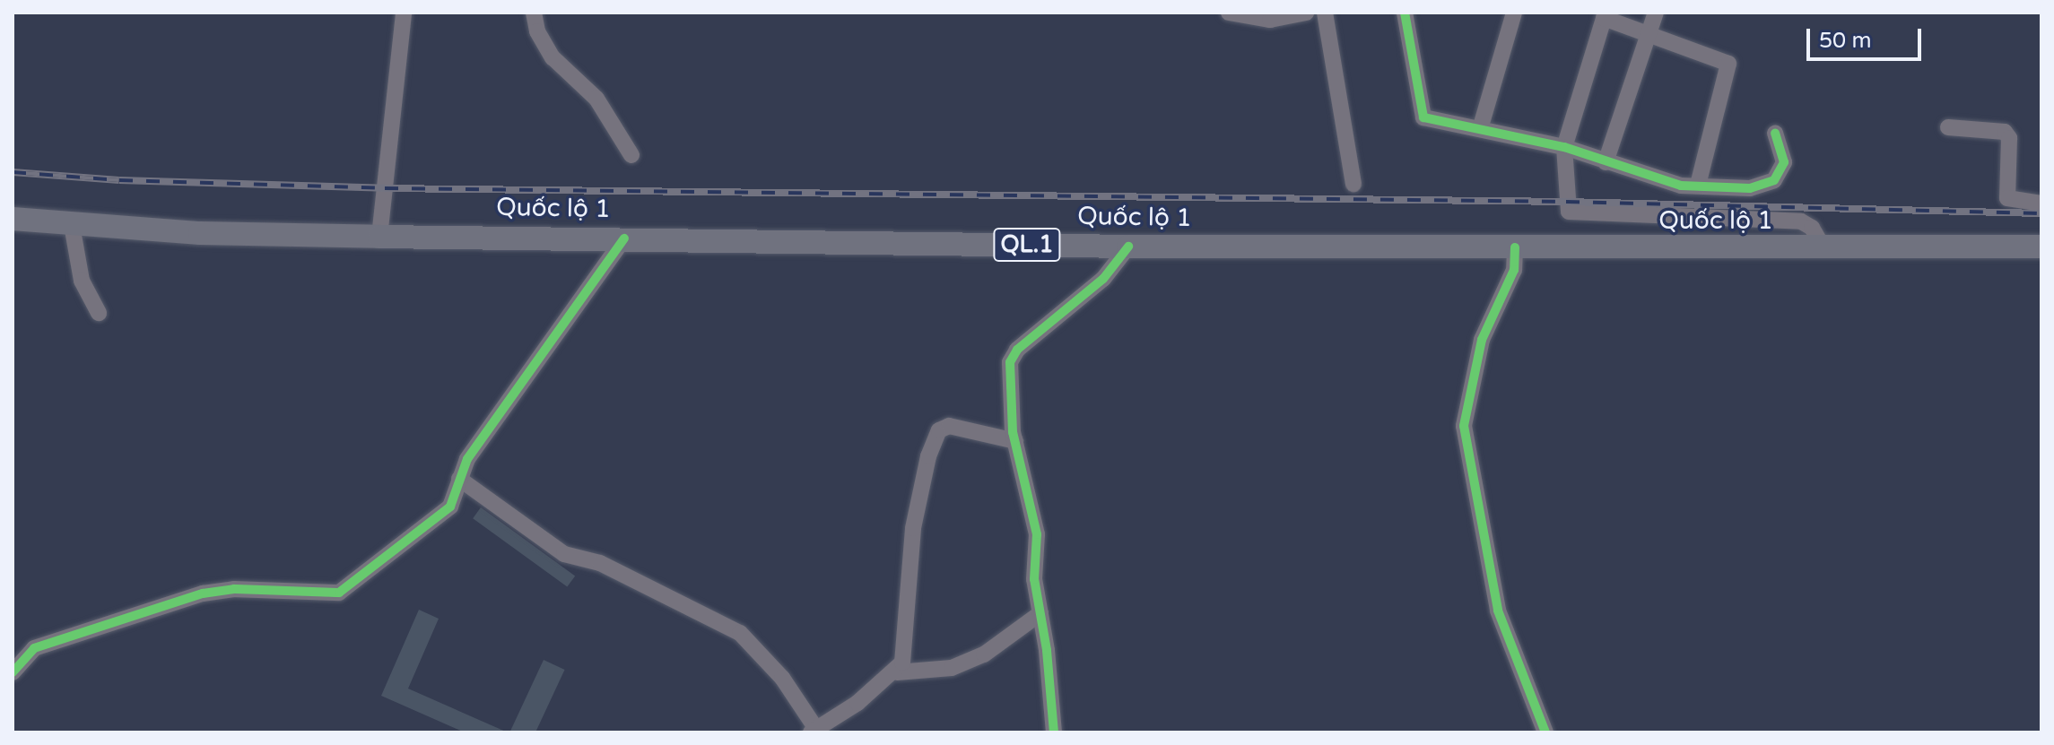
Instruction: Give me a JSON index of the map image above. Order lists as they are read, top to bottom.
{
  "streets": {
    "highway": ["Quốc lộ 1", "QL.1"]
  },
  "scale_bar": "50 m"
}
